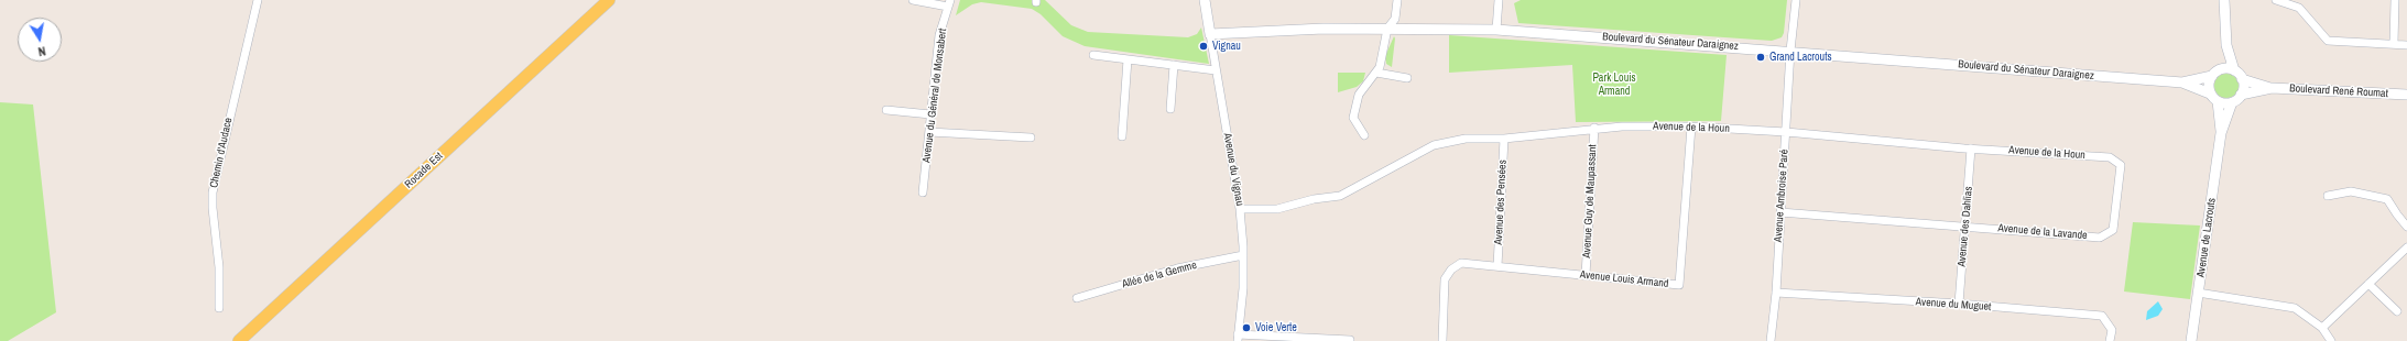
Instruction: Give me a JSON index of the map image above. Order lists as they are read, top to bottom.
{
  "streets": {
    "main road": ["Rocade Est"],
    "street": [
      "Boulevard du Sénateur Daraignez",
      "Boulevard René Roumat",
      "Avenue du Général de Monsabert",
      "Avenue de la Houn",
      "Chemin d'Audace",
      "Avenue du Vignau",
      "Avenue Ambroise Paré",
      "Avenue Guy de Maupassant",
      "Avenue des Pensées",
      "Avenue des Dahlias",
      "Avenue de la Lavande",
      "Avenue de Lacrouts",
      "Allée de la Gemme",
      "Avenue Louis Armand",
      "Avenue du Muguet"
    ]
  },
  "crossings": [
    ["Boulevard du Sénateur Daraignez", "Boulevard René Roumat"],
    ["Boulevard du Sénateur Daraignez", "Avenue du Vignau"],
    ["Boulevard du Sénateur Daraignez", "Avenue Ambroise Paré"],
    ["Boulevard du Sénateur Daraignez", "Avenue de Lacrouts"],
    ["Boulevard René Roumat", "Avenue de Lacrouts"],
    ["Avenue de la Houn", "Avenue du Vignau"],
    ["Avenue de la Houn", "Avenue Ambroise Paré"],
    ["Avenue de la Houn", "Avenue Guy de Maupassant"],
    ["Avenue de la Houn", "Avenue des Pensées"],
    ["Avenue de la Houn", "Avenue des Dahlias"],
    ["Avenue de la Houn", "Avenue de la Lavande"],
    ["Avenue de la Houn", "Avenue Louis Armand"],
    ["Avenue du Vignau", "Allée de la Gemme"],
    ["Avenue Ambroise Paré", "Avenue du Muguet"],
    ["Avenue Guy de Maupassant", "Avenue Louis Armand"],
    ["Avenue des Pensées", "Avenue Louis Armand"],
    ["Avenue des Dahlias", "Avenue de la Lavande"],
    ["Avenue des Dahlias", "Avenue du Muguet"]
  ],
  "parks": ["Park Louis Armand"],
  "places": ["Vignau", "Grand Lacrouts", "Voie Verte"],
  "north": "bottom"
}
